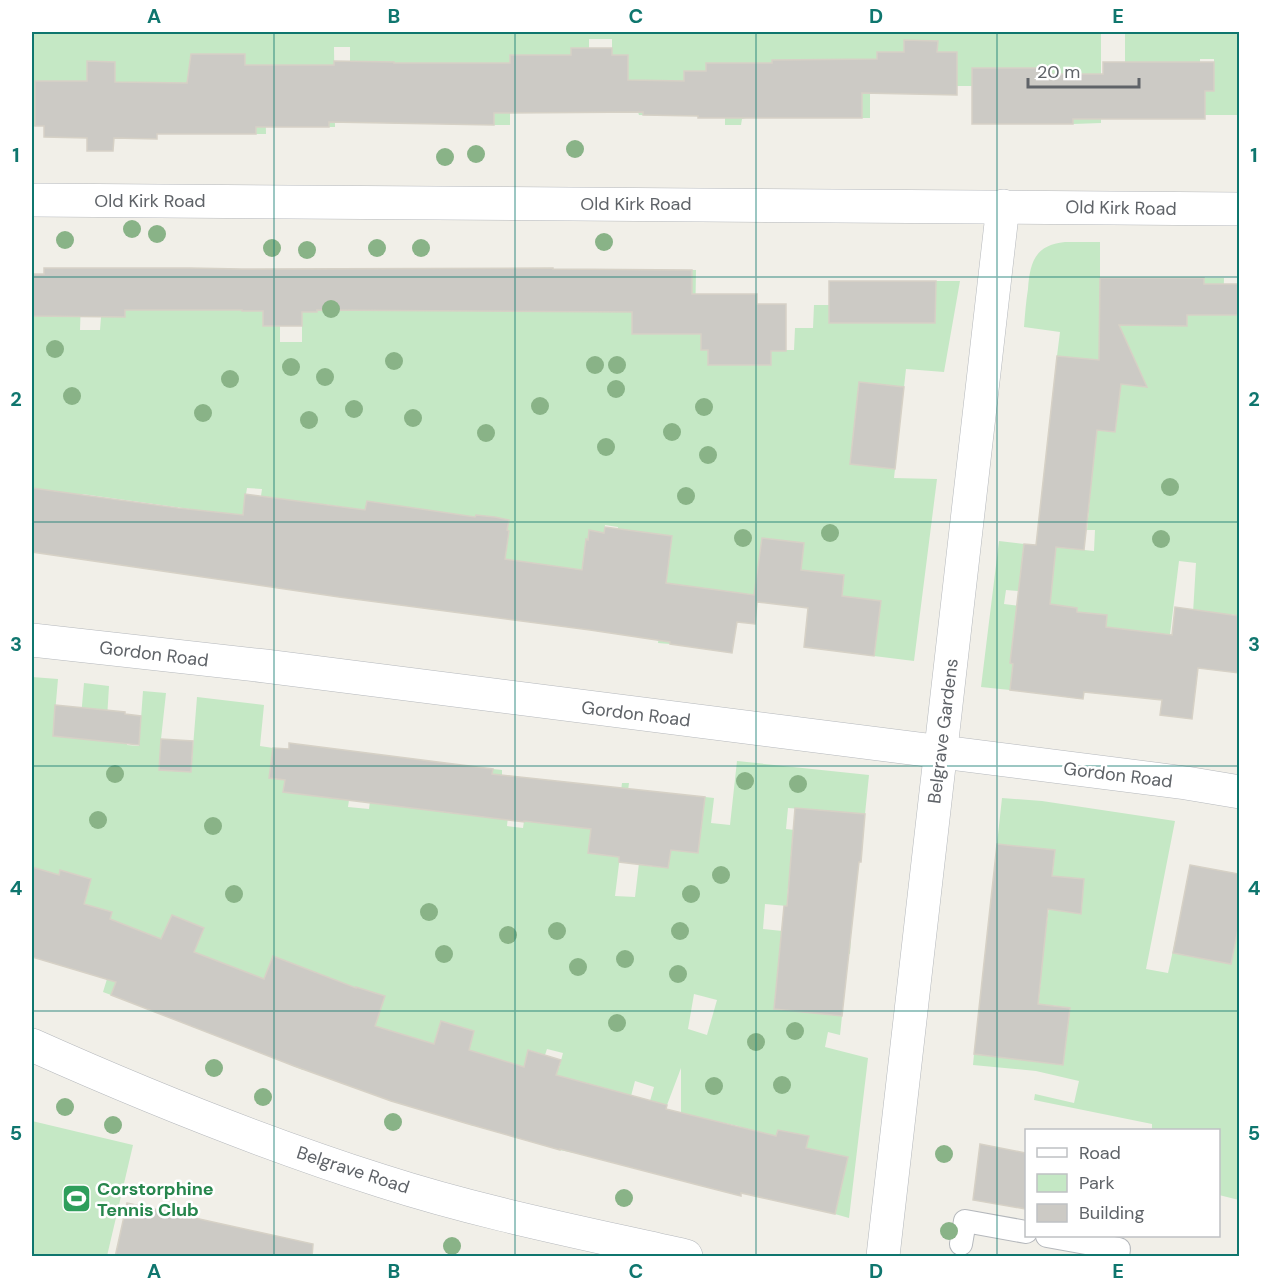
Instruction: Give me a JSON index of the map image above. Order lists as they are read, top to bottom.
{
  "streets": {
    "street": [
      "Old Kirk Road",
      "Gordon Road",
      "Belgrave Gardens",
      "Belgrave Road"
    ]
  },
  "crossings": [
    ["Old Kirk Road", "Belgrave Gardens"],
    ["Gordon Road", "Belgrave Gardens"]
  ],
  "places": {
    "sports": ["Corstorphine Tennis Club"]
  },
  "legend": ["Road", "Park", "Building"],
  "scale_bar": "20 m",
  "grid": {
    "columns": [
      "A",
      "B",
      "C",
      "D",
      "E"
    ],
    "rows": [
      "1",
      "2",
      "3",
      "4",
      "5"
    ]
  }
}
